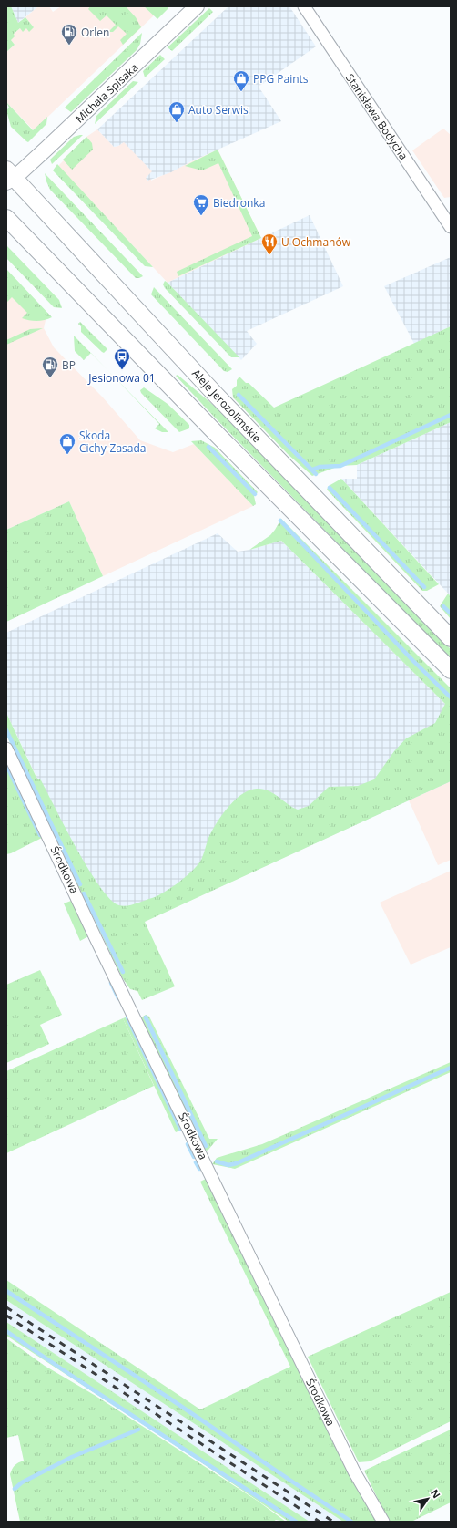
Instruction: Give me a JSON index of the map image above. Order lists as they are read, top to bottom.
{
  "streets": {
    "main road": ["Aleje Jerozolimskie"],
    "street": ["Michała Spisaka", "Stanisława Bodycha", "Środkowa"]
  },
  "crossings": [
    ["Michała Spisaka", "Aleje Jerozolimskie"]
  ],
  "places": {
    "fuel station": ["Orlen", "BP"],
    "shop": ["PPG Paints", "Auto Serwis", "Skoda Cichy-Zasada"],
    "supermarket": ["Biedronka"],
    "restaurant": ["U Ochmanów"],
    "bus stop": ["Jesionowa 01"]
  },
  "north": "top right"
}
